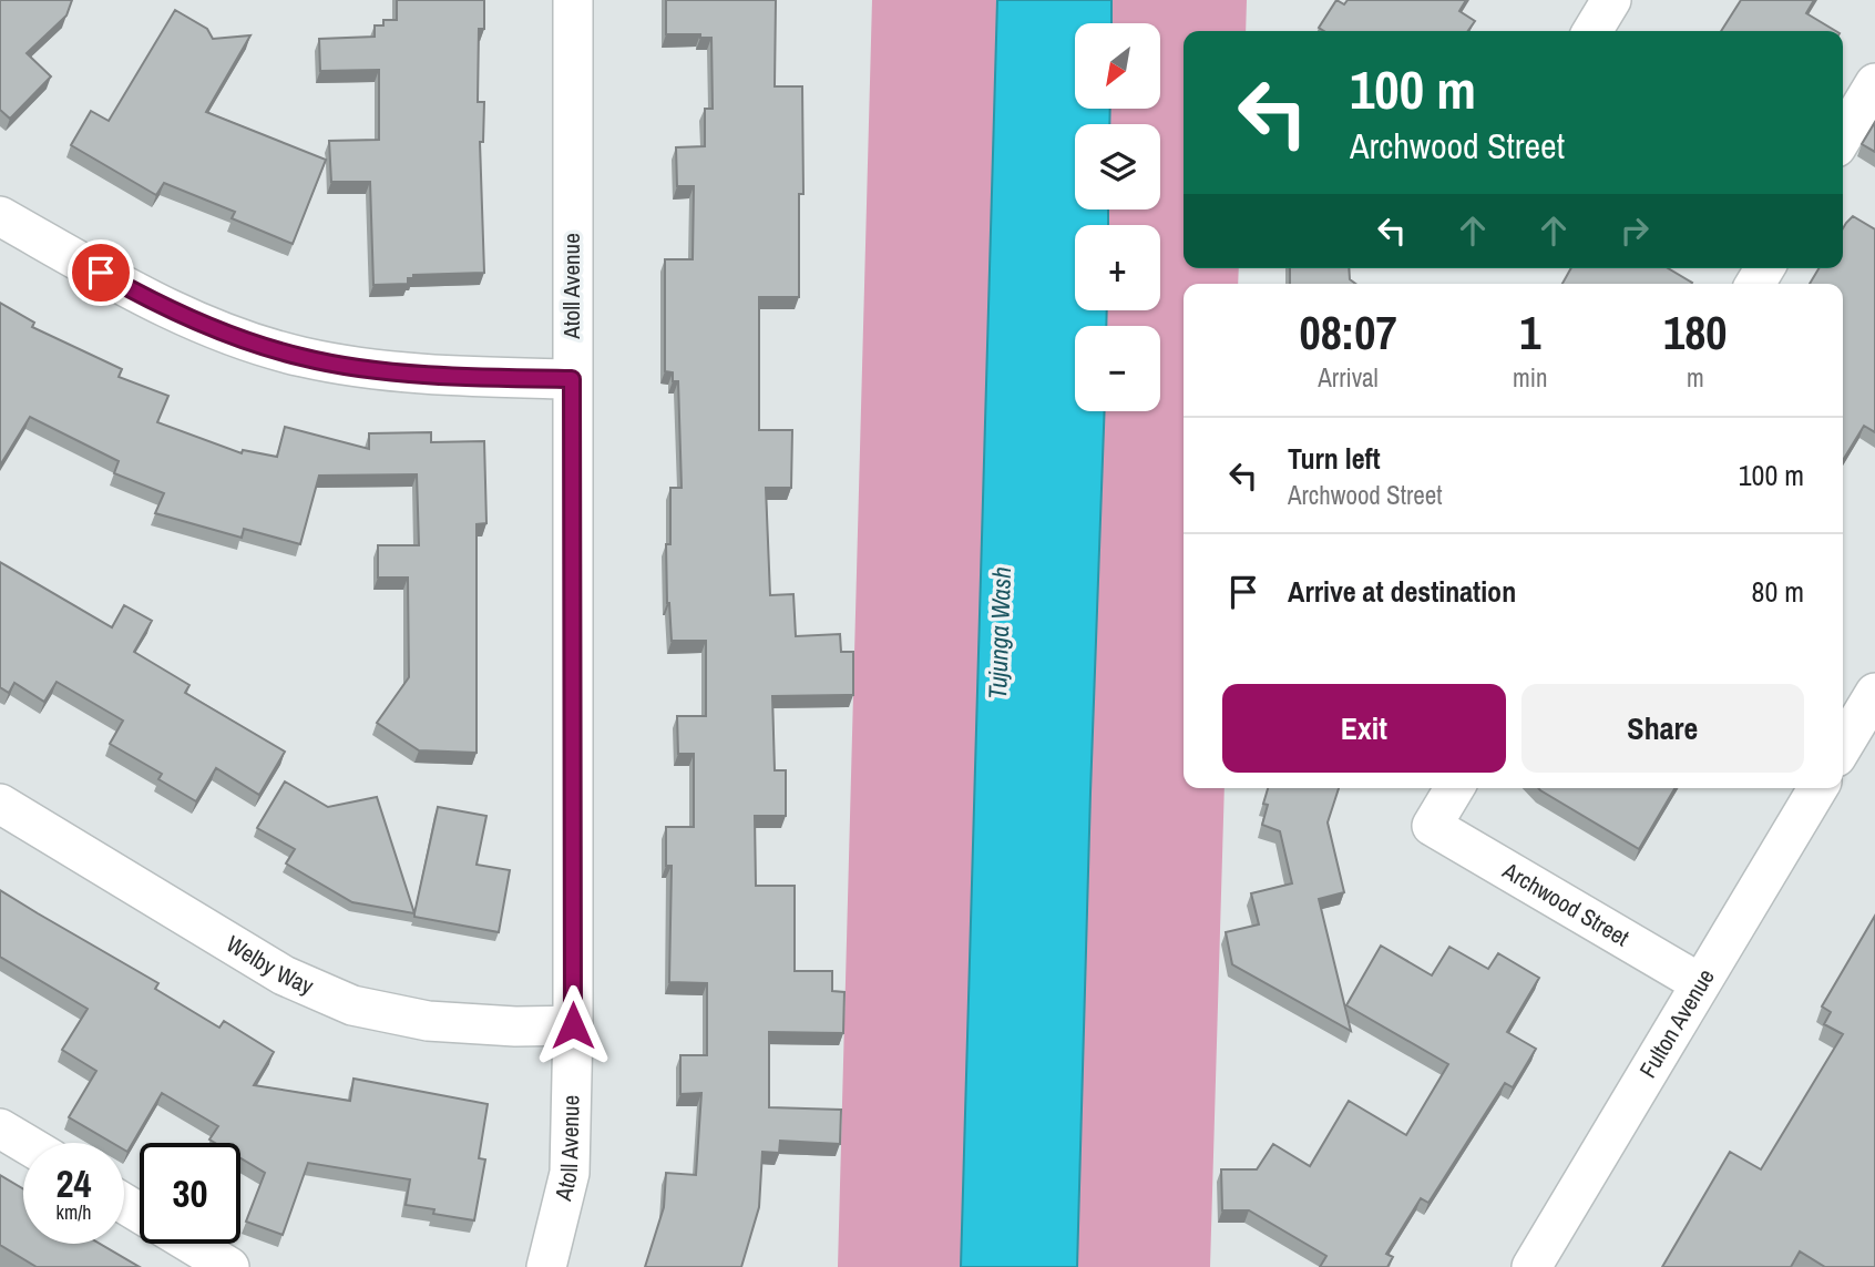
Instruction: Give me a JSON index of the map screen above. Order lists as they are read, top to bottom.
{
  "streets": {
    "street": [
      "Atoll Avenue",
      "Archwood Street",
      "Welby Way",
      "Fulton Avenue"
    ]
  },
  "crossings": [
    ["Atoll Avenue", "Welby Way"],
    ["Archwood Street", "Fulton Avenue"]
  ],
  "water": ["Tujunga Wash"],
  "north": "bottom left",
  "page": {
    "map_buttons": ["+", "−"],
    "turn": ["100 m", "Archwood Street"],
    "eta": [
      "08:07",
      "Arrival",
      "1",
      "min",
      "180",
      "m"
    ],
    "list": [
      {
        "name": "Turn left",
        "note": "Archwood Street",
        "value": "100 m"
      },
      {
        "name": "Arrive at destination",
        "value": "80 m"
      }
    ],
    "buttons": ["Exit", "Share"],
    "speed": "24 km/h",
    "limit": "30"
  }
}
